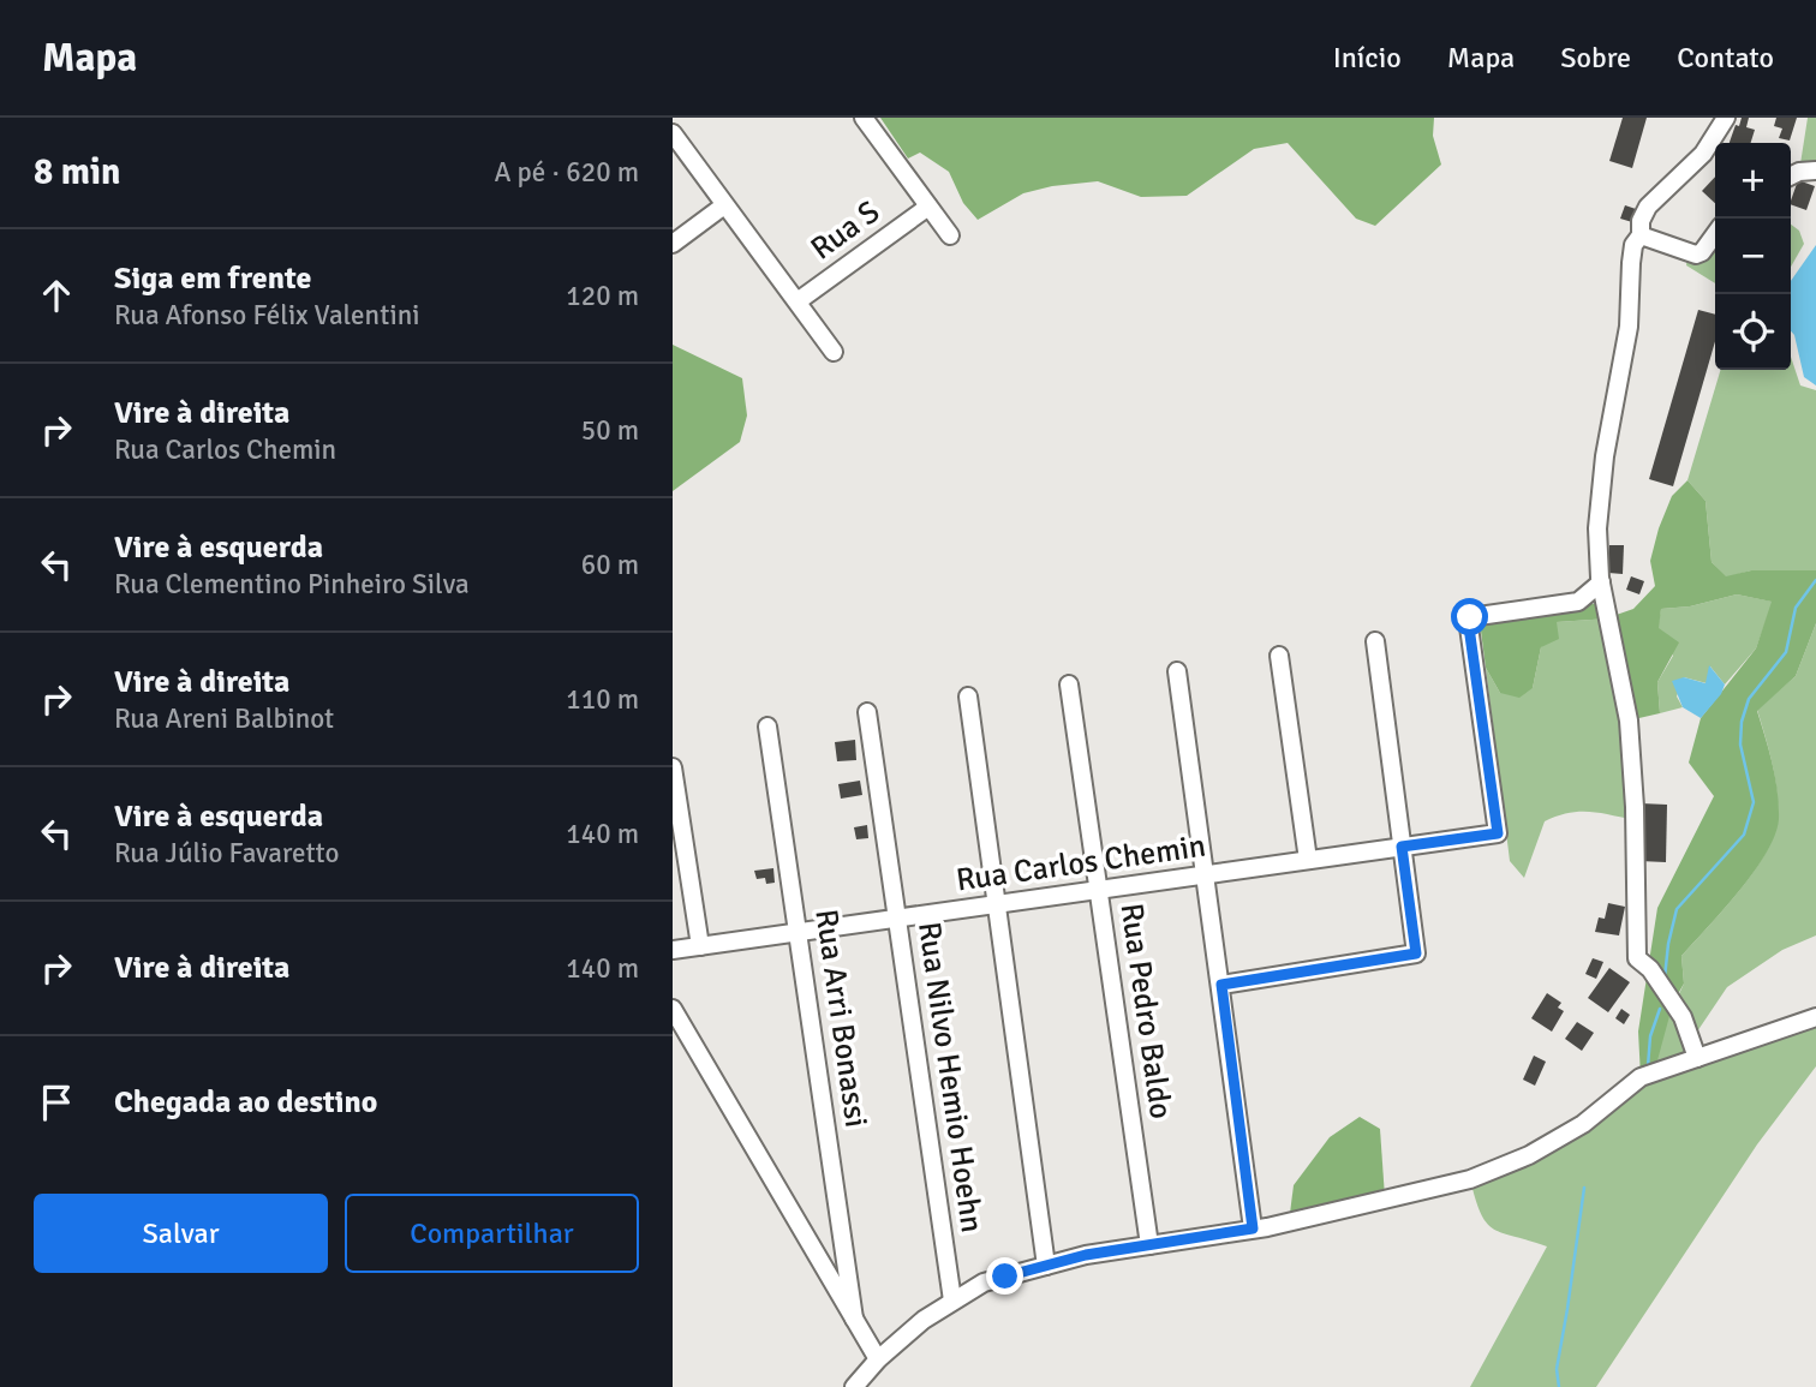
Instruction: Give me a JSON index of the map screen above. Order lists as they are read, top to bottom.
{
  "streets": {
    "street": [
      "Rua S",
      "Rua Carlos Chemin",
      "Rua Pedro Baldo",
      "Rua Arri Bonassi",
      "Rua Nilvo Hemio Hoehn"
    ]
  },
  "crossings": [
    ["Rua Carlos Chemin", "Rua Pedro Baldo"],
    ["Rua Carlos Chemin", "Rua Arri Bonassi"],
    ["Rua Carlos Chemin", "Rua Nilvo Hemio Hoehn"]
  ],
  "page": {
    "header": "Mapa",
    "nav": [
      "Início",
      "Mapa",
      "Sobre",
      "Contato"
    ],
    "heading": ["8 min", "A pé · 620 m"],
    "map_buttons": ["+", "−"],
    "list": [
      ["Siga em frente", "Rua Afonso Félix Valentini", "120 m"],
      ["Vire à direita", "Rua Carlos Chemin", "50 m"],
      ["Vire à esquerda", "Rua Clementino Pinheiro Silva", "60 m"],
      ["Vire à direita", "Rua Areni Balbinot", "110 m"],
      ["Vire à esquerda", "Rua Júlio Favaretto", "140 m"],
      ["Vire à direita", "140 m"],
      "Chegada ao destino"
    ],
    "buttons": ["Salvar", "Compartilhar"]
  }
}
